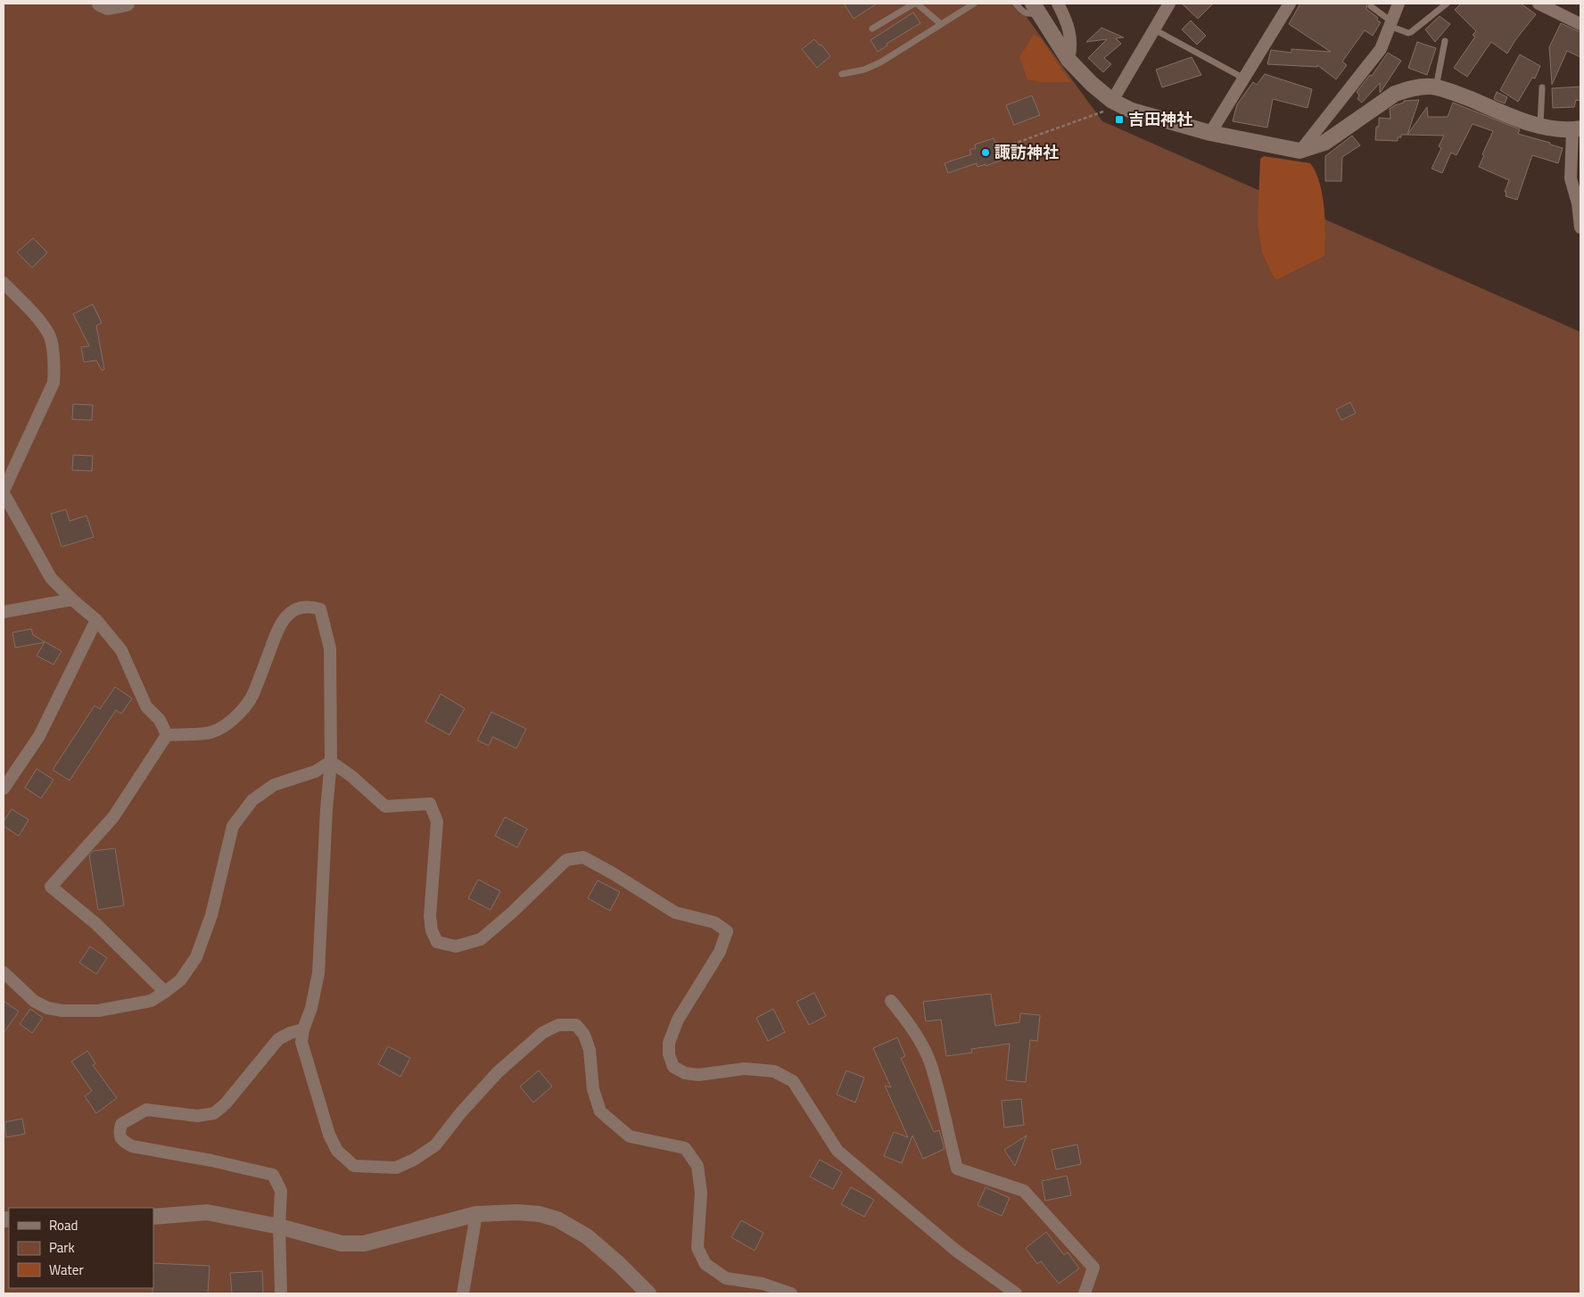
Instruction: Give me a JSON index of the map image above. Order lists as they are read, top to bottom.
{
  "places": {
    "transit": ["吉田神社"],
    "other": ["諏訪神社"]
  },
  "legend": ["Road", "Park", "Water"]
}
